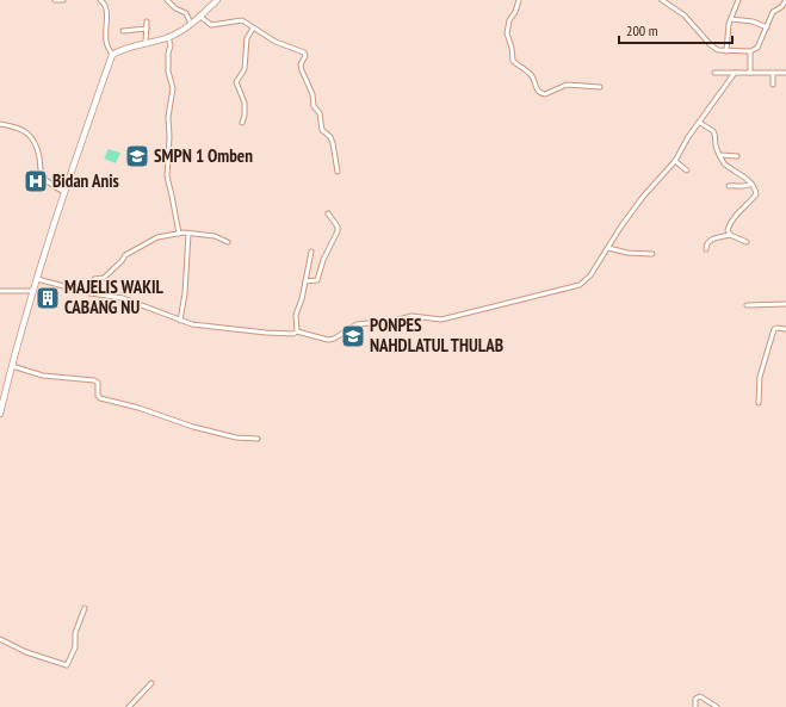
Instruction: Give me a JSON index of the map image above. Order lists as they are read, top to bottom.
{
  "places": {
    "school or university": ["SMPN 1 Omben", "PONPES NAHDLATUL THULAB"],
    "hospital": ["Bidan Anis"],
    "building": ["MAJELIS WAKIL CABANG NU"]
  },
  "scale_bar": "200 m"
}
